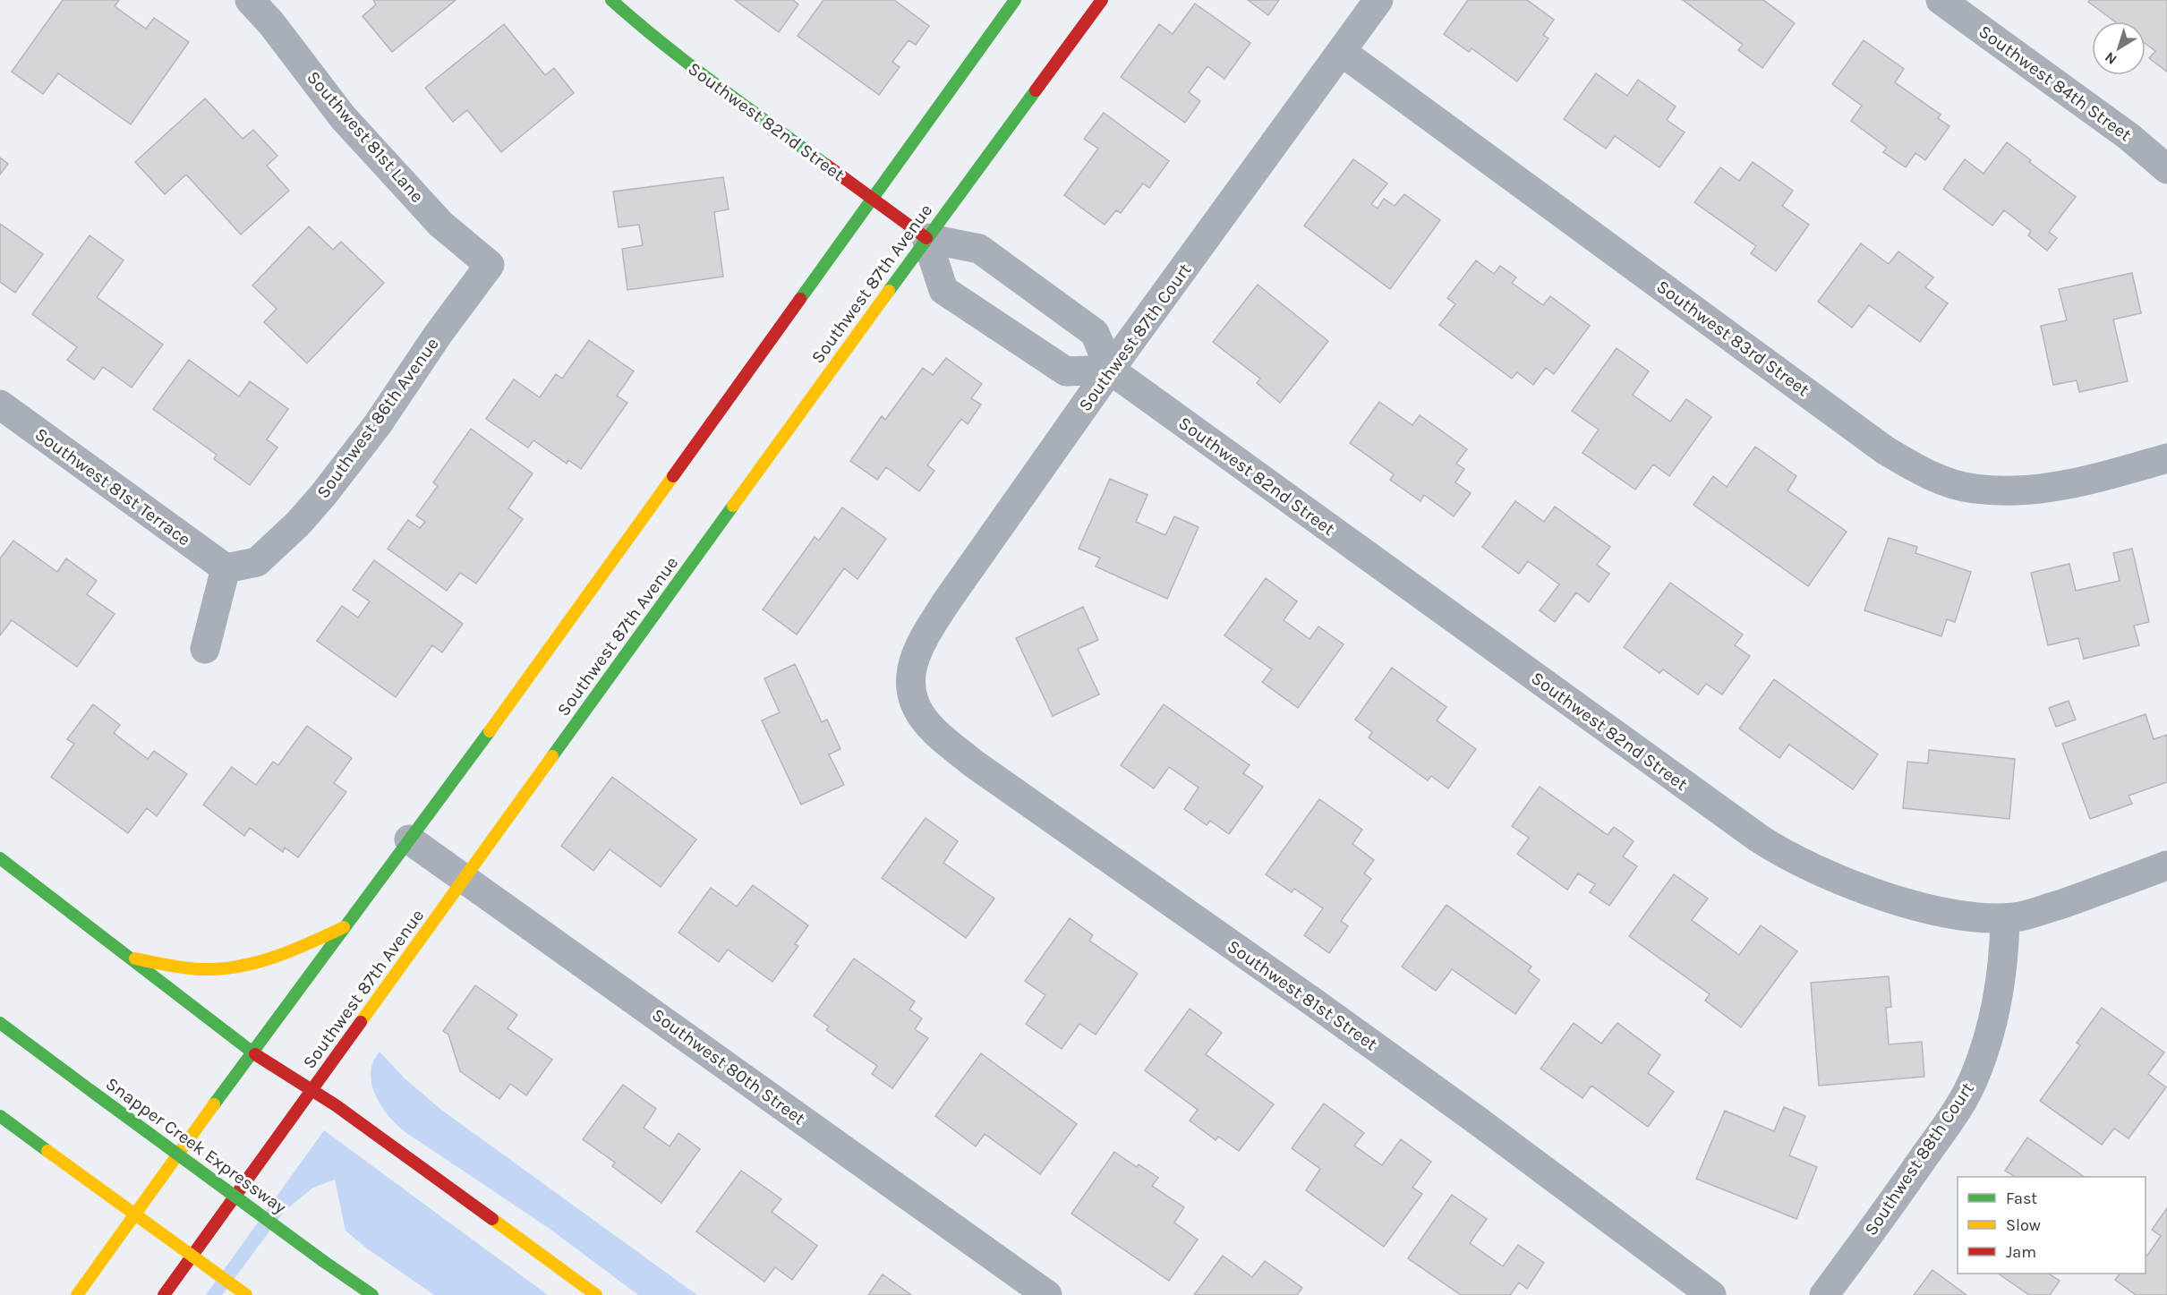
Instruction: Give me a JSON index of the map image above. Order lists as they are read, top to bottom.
{
  "streets": {
    "main road": ["Southwest 82nd Street", "Southwest 87th Avenue", "Snapper Creek Expressway"],
    "street": [
      "Southwest 84th Street",
      "Southwest 81st Lane",
      "Southwest 87th Court",
      "Southwest 83rd Street",
      "Southwest 86th Avenue",
      "Southwest 81st Terrace",
      "Southwest 81st Street",
      "Southwest 80th Street",
      "Southwest 88th Court"
    ]
  },
  "crossings": [
    ["Southwest 82nd Street", "Southwest 87th Avenue"],
    ["Southwest 82nd Street", "Southwest 87th Court"],
    ["Southwest 82nd Street", "Southwest 88th Court"],
    ["Southwest 81st Lane", "Southwest 86th Avenue"],
    ["Southwest 87th Avenue", "Southwest 80th Street"],
    ["Southwest 87th Court", "Southwest 83rd Street"],
    ["Southwest 87th Court", "Southwest 81st Street"],
    ["Southwest 86th Avenue", "Southwest 81st Terrace"]
  ],
  "legend": ["Fast", "Slow", "Jam"],
  "north": "bottom left"
}
